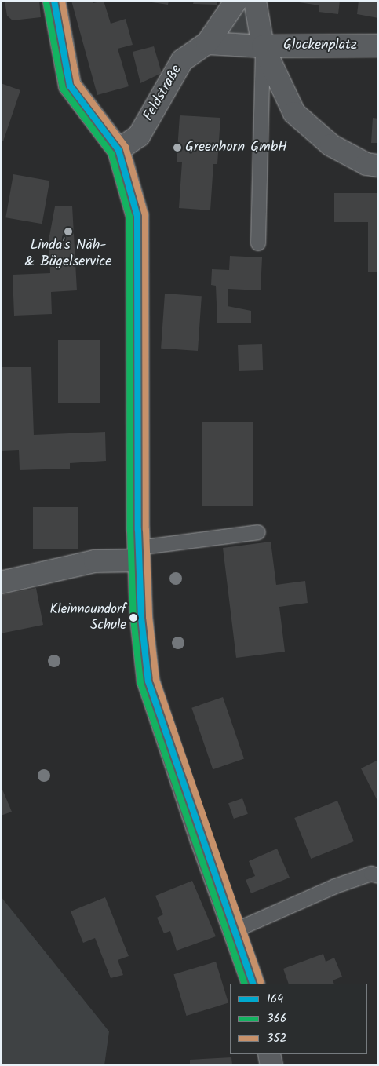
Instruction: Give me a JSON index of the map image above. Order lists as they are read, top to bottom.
{
  "streets": {
    "street": ["Glockenplatz", "Feldstraße"]
  },
  "crossings": [
    ["Glockenplatz", "Feldstraße"]
  ],
  "places": ["Greenhorn GmbH", "Linda's Näh- & Bügelservice", "Kleinnaundorf Schule"],
  "lines": ["transit line 164", "transit line 352", "transit line 366"],
  "legend": ["164", "366", "352"]
}
